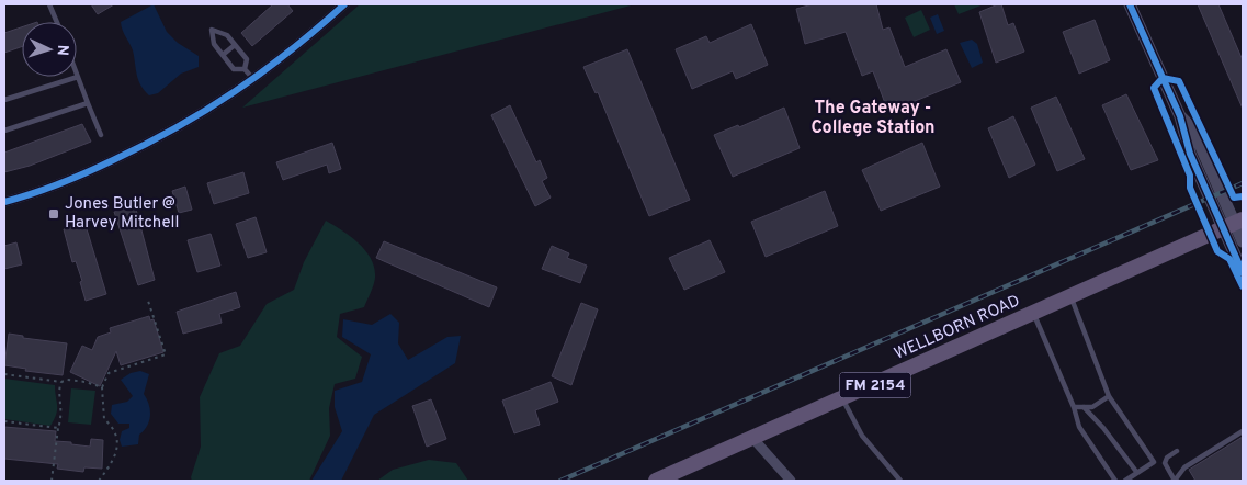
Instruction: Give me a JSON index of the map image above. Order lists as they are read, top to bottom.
{
  "streets": {
    "main road": ["WELLBORN ROAD", "FM 2154"]
  },
  "districts": ["The Gateway - College Station"],
  "places": {
    "transit": ["Jones Butler @ Harvey Mitchell"]
  },
  "north": "right"
}
